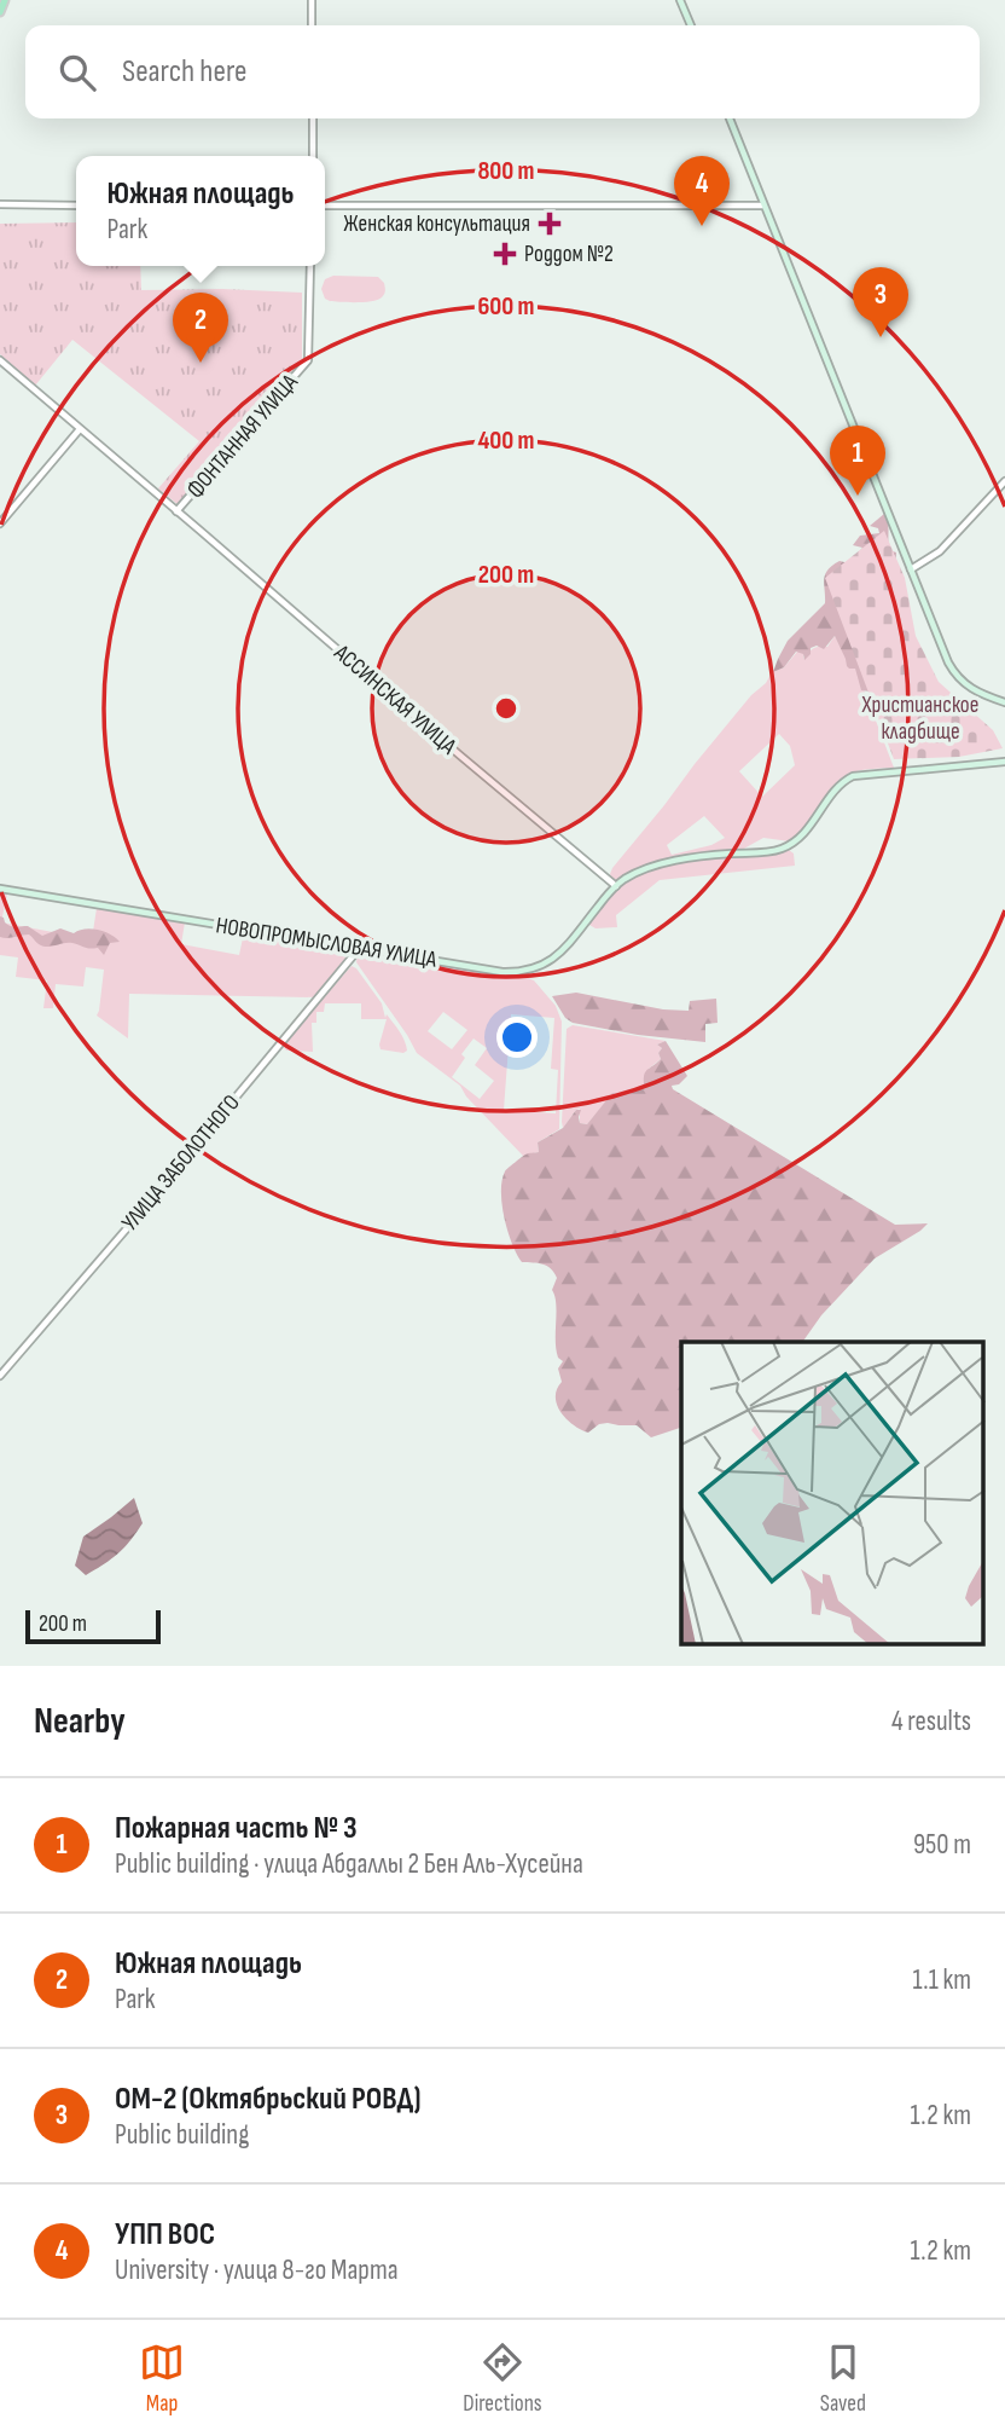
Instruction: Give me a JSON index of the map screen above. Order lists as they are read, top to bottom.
{
  "streets": {
    "main road": ["НОВОПРОМЫСЛОВАЯ УЛИЦА"],
    "street": ["ФОНТАННАЯ УЛИЦА", "АССИНСКАЯ УЛИЦА", "УЛИЦА ЗАБОЛОТНОГО"]
  },
  "crossings": [
    ["ФОНТАННАЯ УЛИЦА", "АССИНСКАЯ УЛИЦА"],
    ["АССИНСКАЯ УЛИЦА", "НОВОПРОМЫСЛОВАЯ УЛИЦА"],
    ["НОВОПРОМЫСЛОВАЯ УЛИЦА", "УЛИЦА ЗАБОЛОТНОГО"]
  ],
  "parks": ["Христианское кладбище"],
  "places": {
    "health": ["Женская консультация", "Роддом №2"]
  },
  "scale_bar": "200 m",
  "page": {
    "search": "Search here",
    "popup": ["Южная площадь", "Park"],
    "pins": [
      "4",
      "3",
      "2",
      "1"
    ],
    "scale": "200 m",
    "heading": ["Nearby", "4 results"],
    "list": [
      {
        "mark": "1",
        "name": "Пожарная часть № 3",
        "note": "Public building · улица Абдаллы 2 Бен Аль-Хусейна",
        "value": "950 m"
      },
      {
        "mark": "2",
        "name": "Южная площадь",
        "note": "Park",
        "value": "1.1 km"
      },
      {
        "mark": "3",
        "name": "ОМ-2 (Октябрьский РОВД)",
        "note": "Public building",
        "value": "1.2 km"
      },
      {
        "mark": "4",
        "name": "УПП ВОС",
        "note": "University · улица 8-го Марта",
        "value": "1.2 km"
      }
    ],
    "nav": ["Map", "Directions", "Saved"]
  },
  "rings": [
    "800 m",
    "600 m",
    "400 m",
    "200 m"
  ]
}
